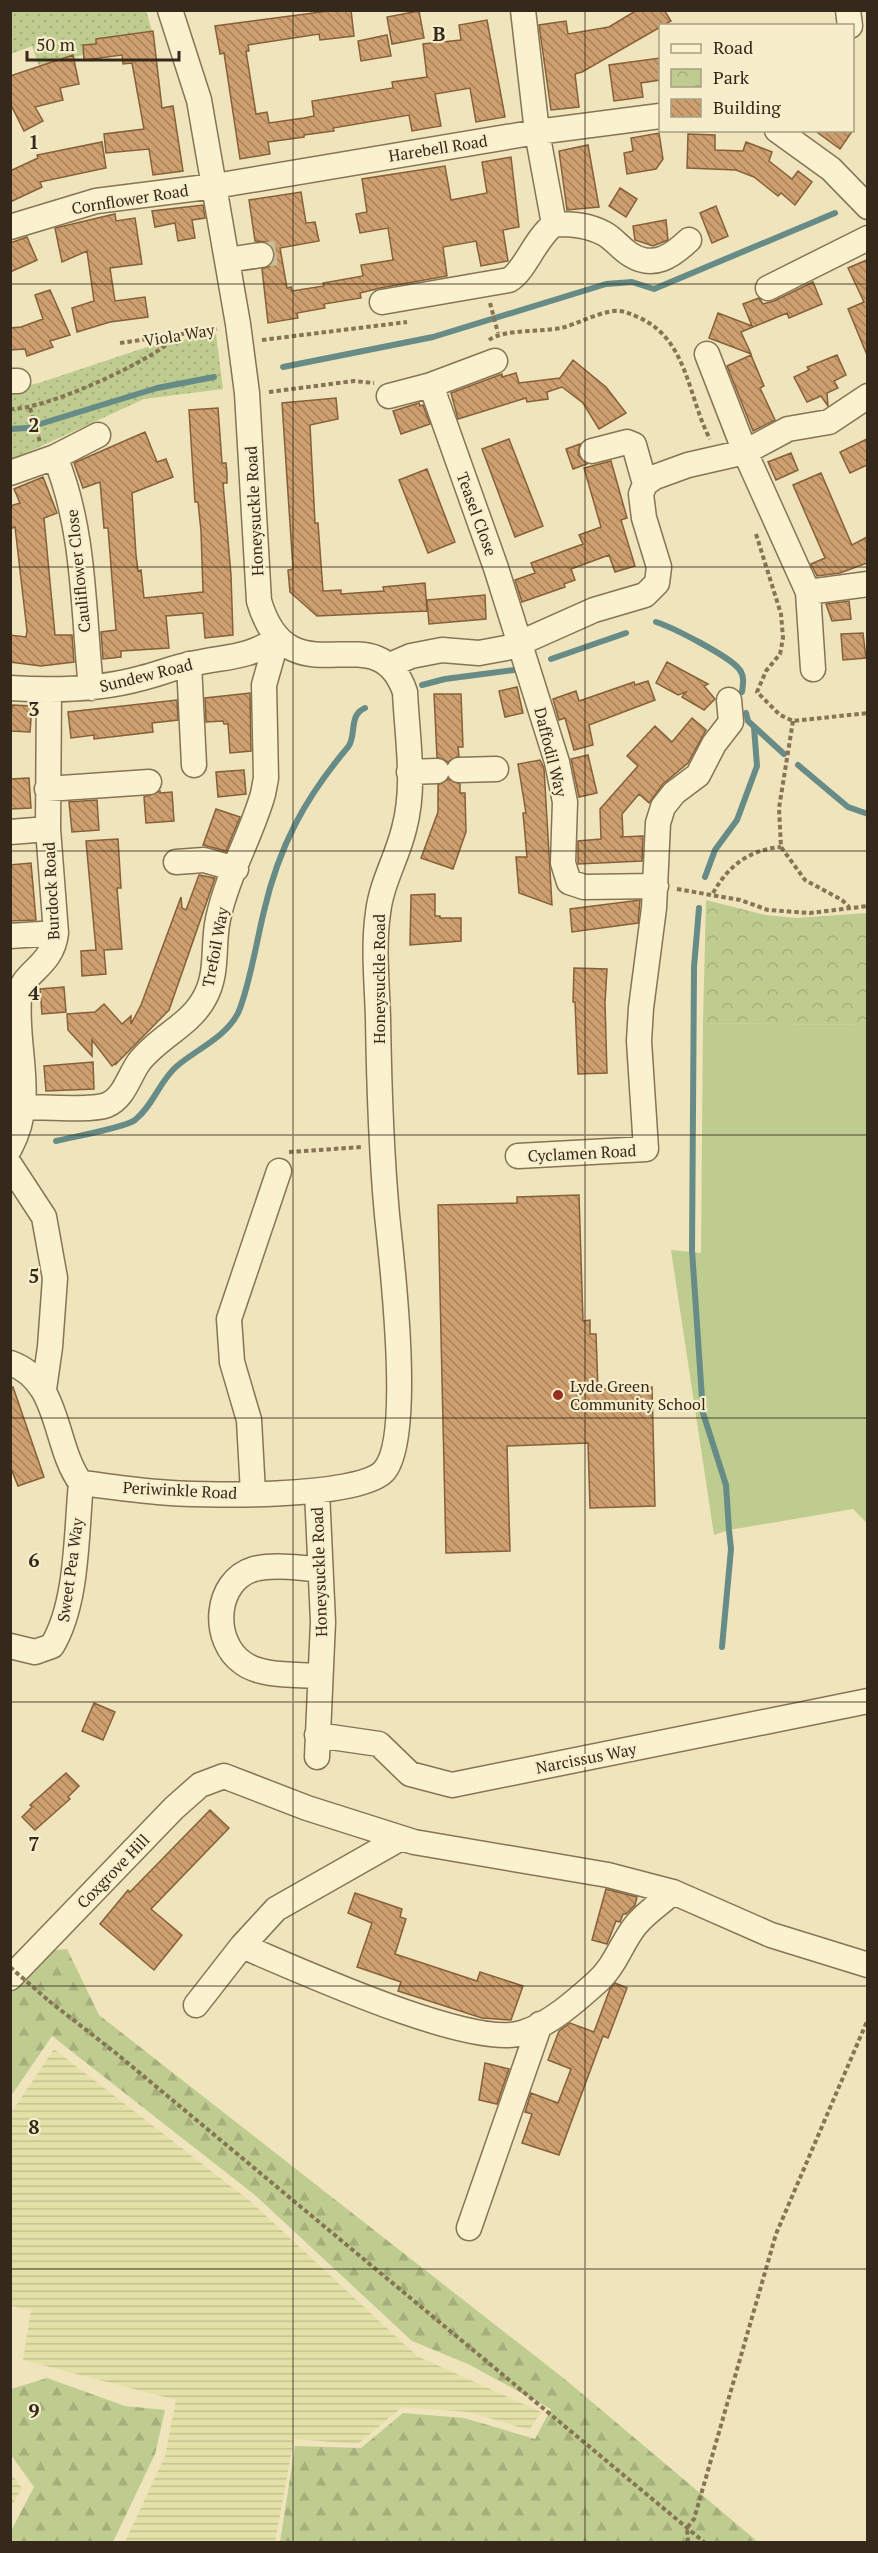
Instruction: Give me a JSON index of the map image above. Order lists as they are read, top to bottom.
{
  "streets": {
    "street": [
      "Harebell Road",
      "Cornflower Road",
      "Honeysuckle Road",
      "Teasel Close",
      "Cauliflower Close",
      "Sundew Road",
      "Daffodil Way",
      "Burdock Road",
      "Trefoil Way",
      "Cyclamen Road",
      "Periwinkle Road",
      "Sweet Pea Way",
      "Narcissus Way",
      "Coxgrove Hill"
    ],
    "path": ["Viola Way"]
  },
  "crossings": [
    ["Harebell Road", "Cornflower Road"],
    ["Harebell Road", "Honeysuckle Road"],
    ["Cornflower Road", "Honeysuckle Road"],
    ["Viola Way", "Honeysuckle Road"],
    ["Honeysuckle Road", "Sundew Road"],
    ["Honeysuckle Road", "Trefoil Way"],
    ["Honeysuckle Road", "Periwinkle Road"],
    ["Honeysuckle Road", "Narcissus Way"],
    ["Teasel Close", "Daffodil Way"],
    ["Cauliflower Close", "Sundew Road"],
    ["Sundew Road", "Burdock Road"],
    ["Sundew Road", "Trefoil Way"],
    ["Daffodil Way", "Cyclamen Road"],
    ["Burdock Road", "Trefoil Way"],
    ["Periwinkle Road", "Sweet Pea Way"]
  ],
  "places": ["Lyde Green Community School"],
  "legend": ["Road", "Park", "Building"],
  "scale_bar": "50 m",
  "grid": {
    "columns": ["B"],
    "rows": [
      "1",
      "2",
      "3",
      "4",
      "5",
      "6",
      "7",
      "8",
      "9"
    ]
  }
}
